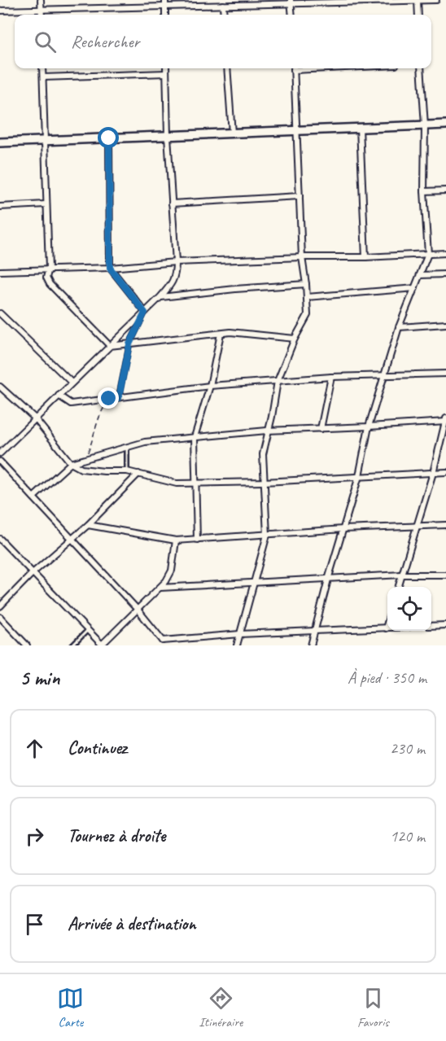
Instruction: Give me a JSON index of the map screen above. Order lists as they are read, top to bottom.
{
  "page": {
    "search": "Rechercher",
    "heading": ["5 min", "À pied · 350 m"],
    "list": [
      ["Continuez", "230 m"],
      ["Tournez à droite", "120 m"],
      "Arrivée à destination"
    ],
    "nav": ["Carte", "Itinéraire", "Favoris"]
  }
}
